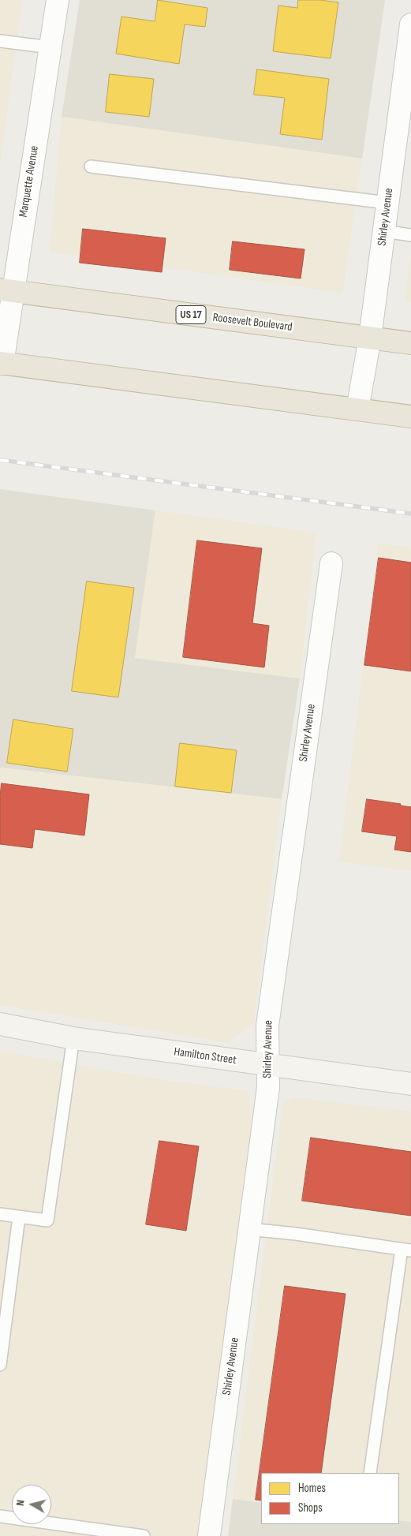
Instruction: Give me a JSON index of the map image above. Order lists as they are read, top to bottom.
{
  "streets": {
    "highway": ["US 17", "Roosevelt Boulevard"],
    "street": ["Marquette Avenue", "Shirley Avenue", "Hamilton Street"]
  },
  "crossings": [
    ["Marquette Avenue", "Roosevelt Boulevard"],
    ["Shirley Avenue", "Roosevelt Boulevard"],
    ["Shirley Avenue", "Hamilton Street"]
  ],
  "legend": ["Homes", "Shops"],
  "north": "left"
}
